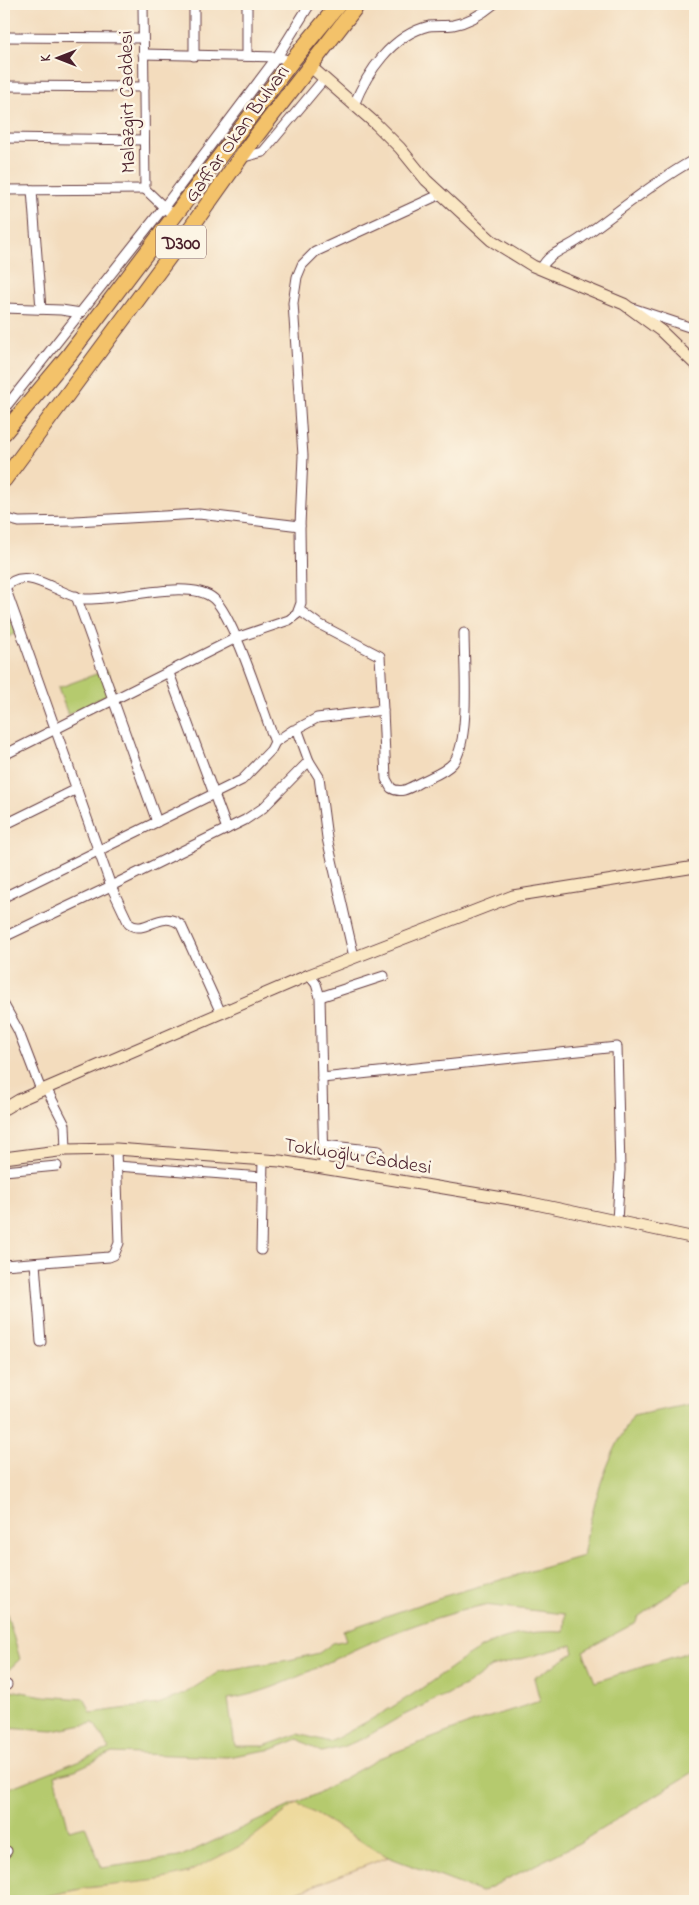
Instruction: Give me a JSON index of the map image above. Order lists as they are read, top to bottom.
{
  "streets": {
    "highway": ["Gaffar Okan Bulvarı", "D300"],
    "street": ["Malazgirt Caddesi", "Tokluoğlu Caddesi"]
  },
  "crossings": [
    ["Malazgirt Caddesi", "Gaffar Okan Bulvarı"]
  ],
  "north": "left"
}
